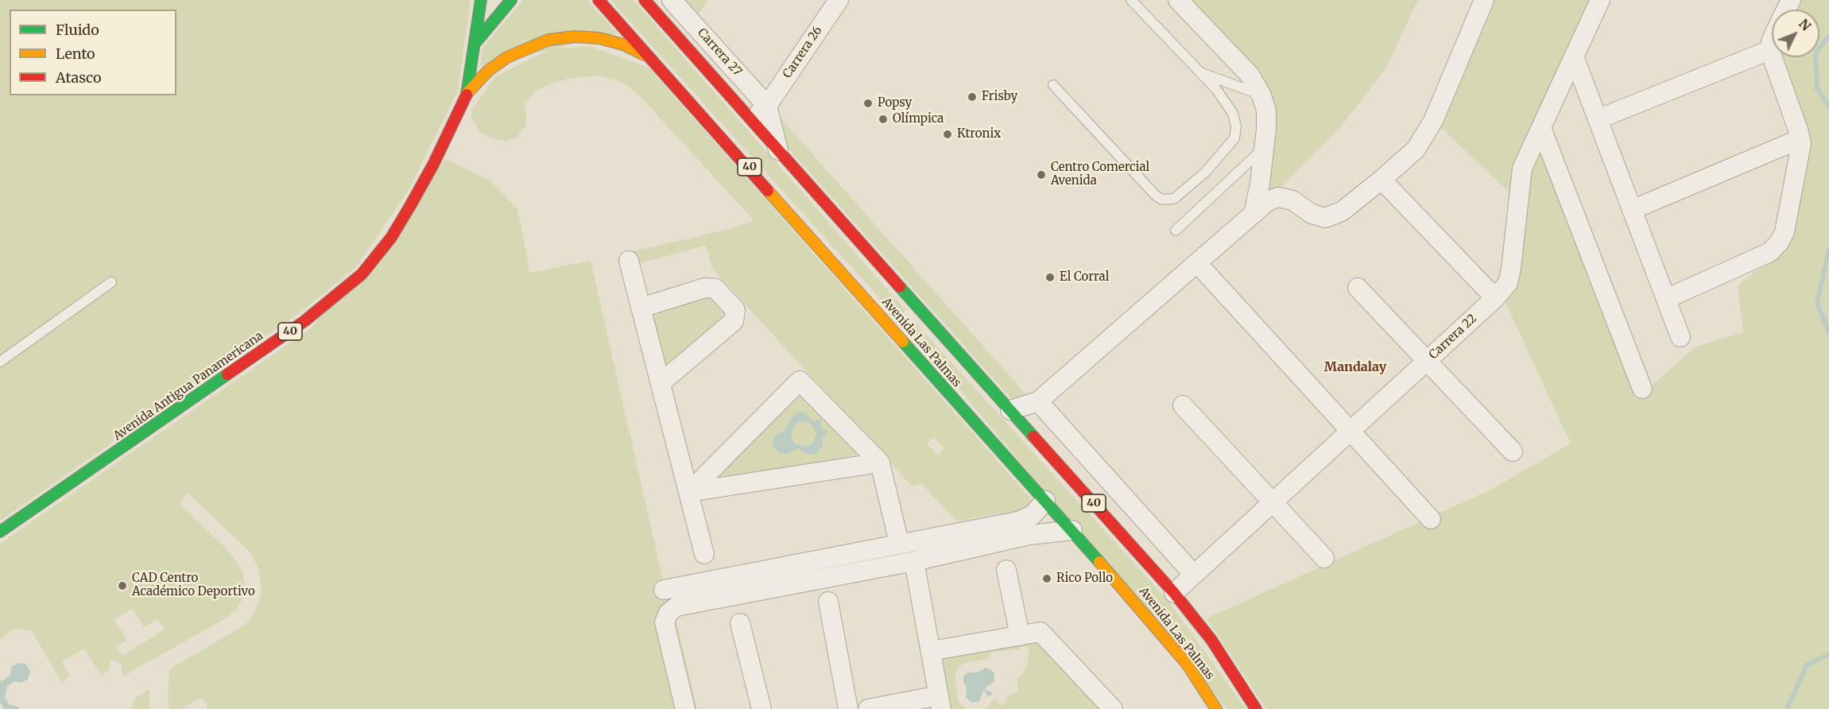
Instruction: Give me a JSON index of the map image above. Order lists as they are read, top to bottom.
{
  "streets": {
    "main road": ["40", "Avenida Las Palmas", "Avenida Antigua Panamericana"],
    "street": ["Carrera 27", "Carrera 26", "Carrera 22"]
  },
  "crossings": [
    ["Carrera 27", "Carrera 26"],
    ["Carrera 26", "Avenida Las Palmas"],
    ["Carrera 22", "Avenida Las Palmas"]
  ],
  "districts": ["Mandalay"],
  "places": [
    "Frisby",
    "Popsy",
    "Olímpica",
    "Ktronix",
    "Centro Comercial Avenida",
    "El Corral",
    "Rico Pollo",
    "CAD Centro Académico Deportivo"
  ],
  "legend": ["Fluido", "Lento", "Atasco"],
  "north": "top right"
}
